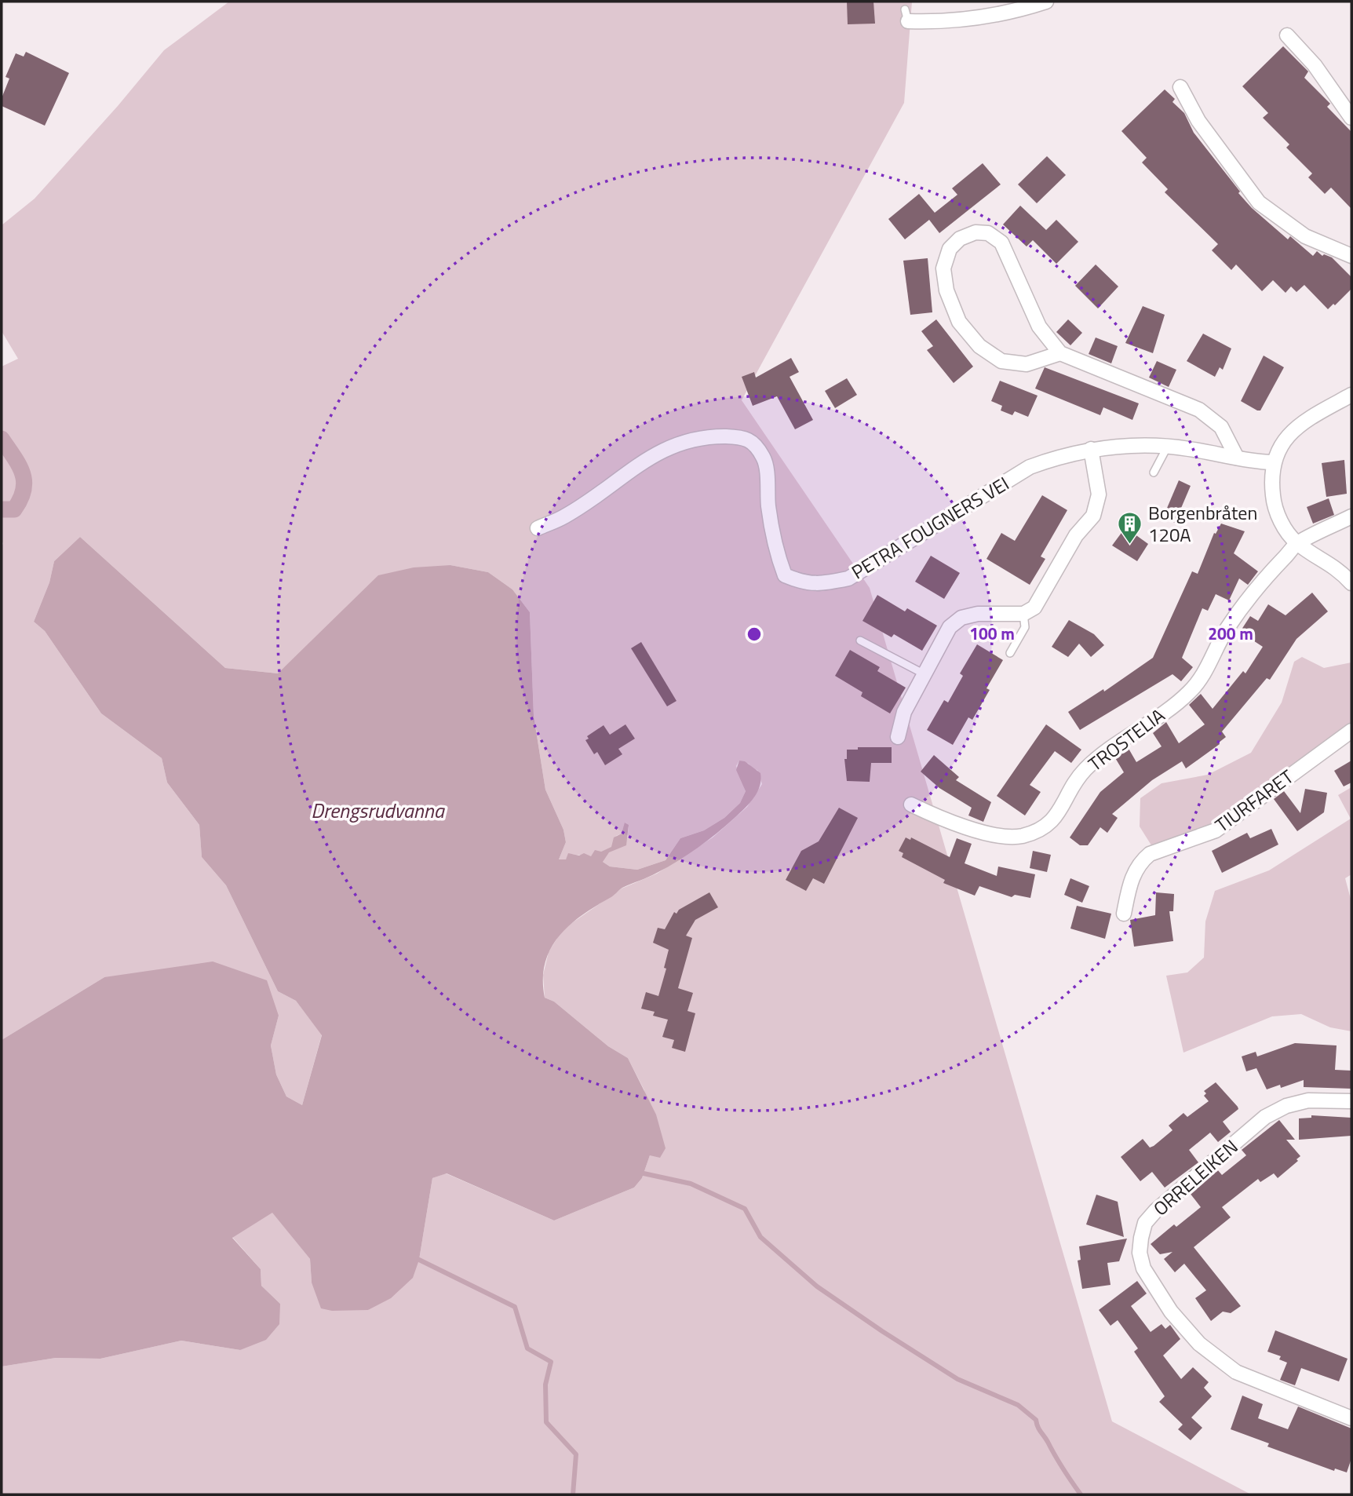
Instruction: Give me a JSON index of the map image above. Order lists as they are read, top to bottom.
{
  "streets": {
    "street": [
      "PETRA FOUGNERS VEI",
      "TROSTELIA",
      "TIURFARET",
      "ORRELEIKEN"
    ]
  },
  "water": ["Drengsrudvanna"],
  "places": {
    "building": ["Borgenbråten 120A"]
  },
  "rings": ["100 m", "200 m"]
}
